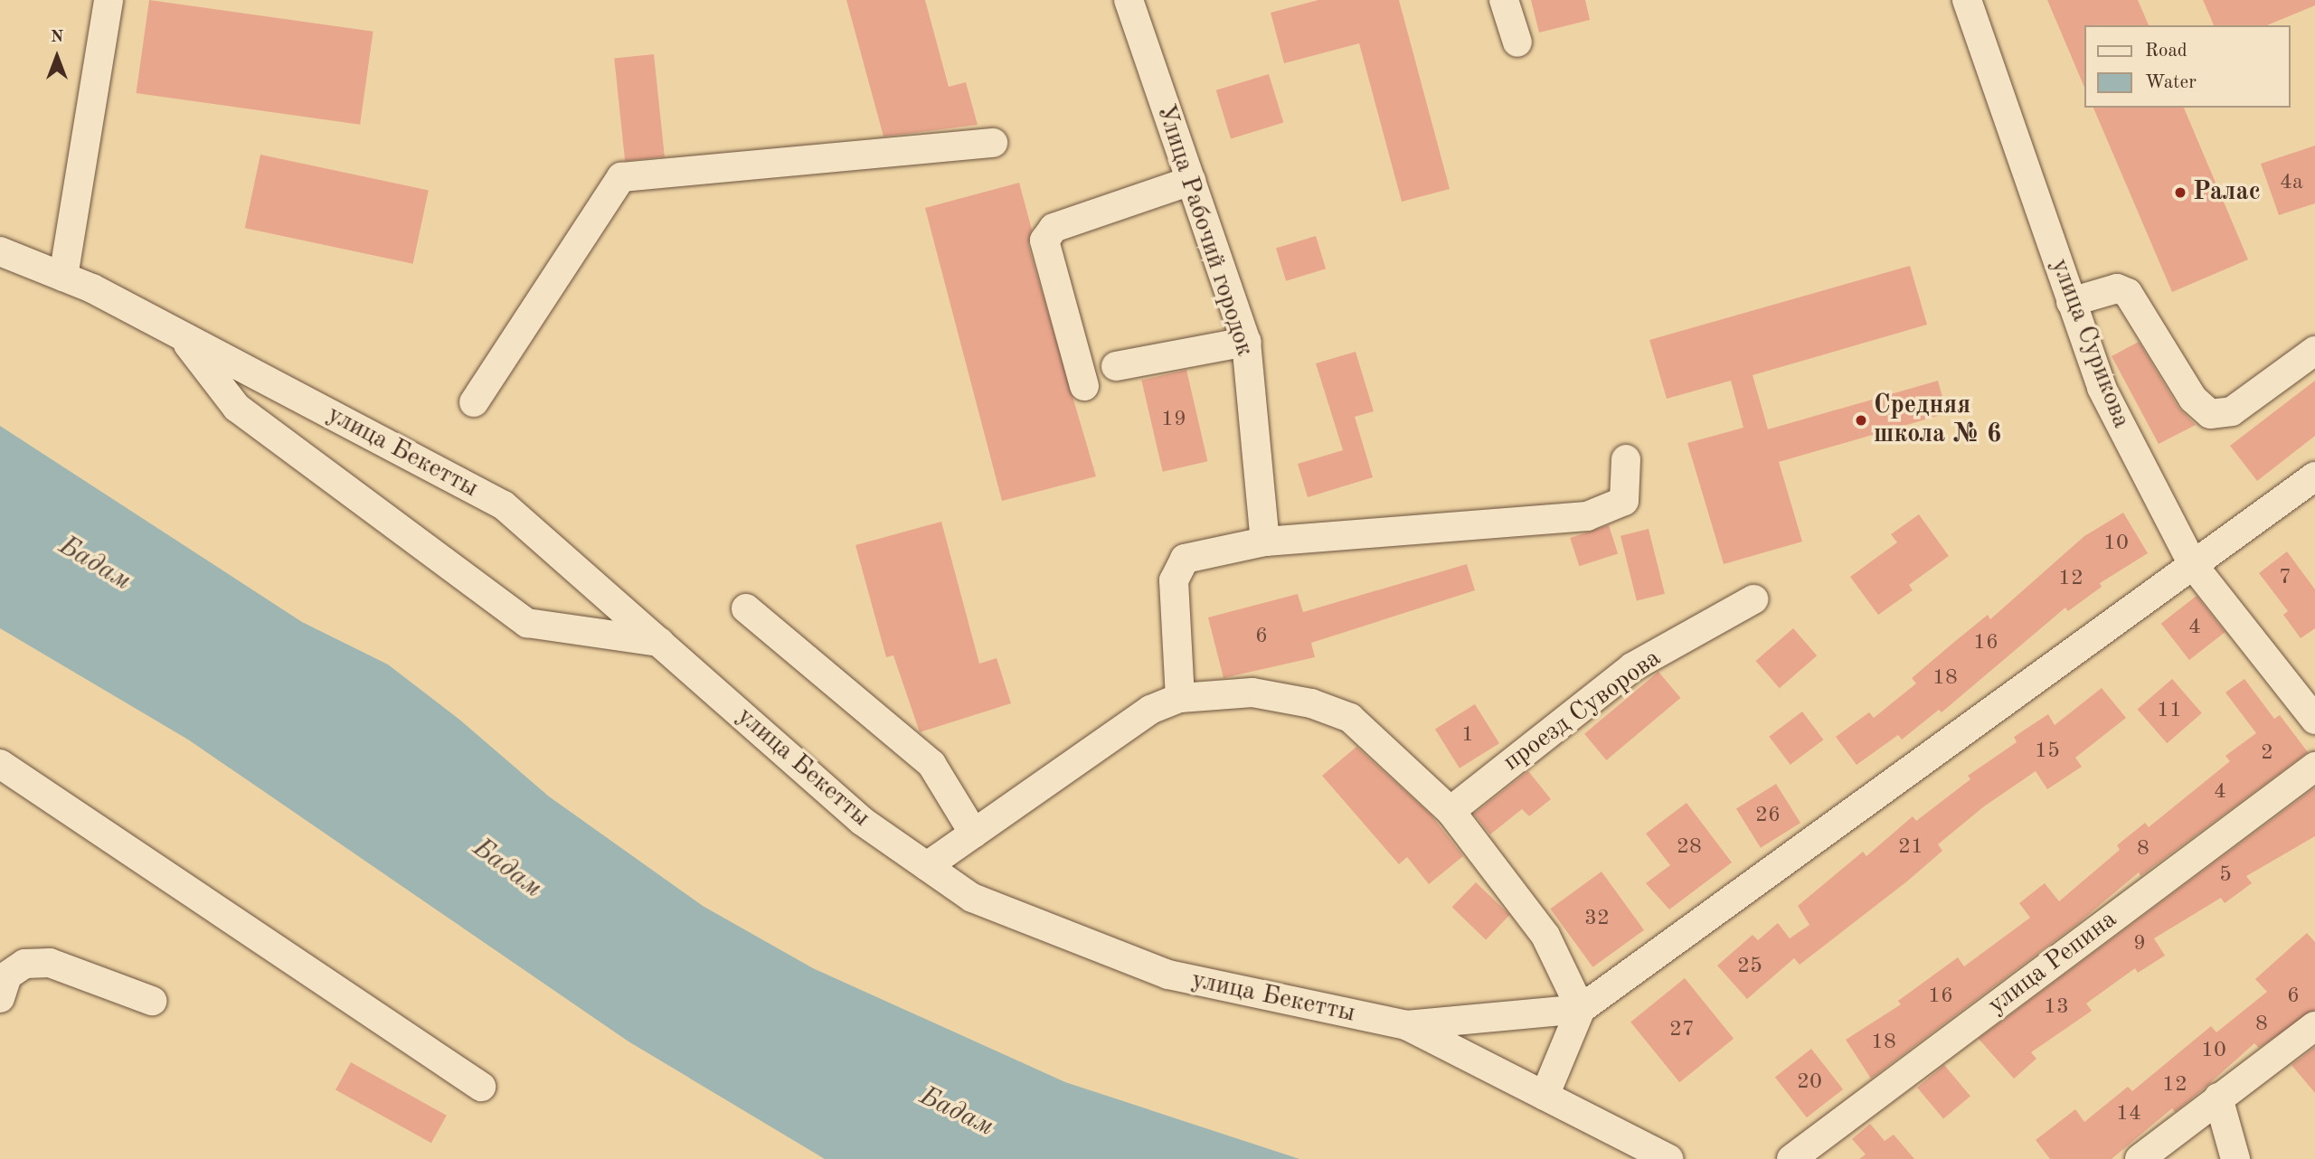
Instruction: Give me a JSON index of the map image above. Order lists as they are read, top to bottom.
{
  "streets": {
    "street": [
      "Улица Рабочий городок",
      "улица Сурикова",
      "улица Бекетты",
      "проезд Суворова",
      "улица Репина"
    ]
  },
  "water": ["Бадам"],
  "places": ["Ралас", "Средняя школа № 6"],
  "house_numbers": [
    "4а",
    "19",
    "10",
    "7",
    "12",
    "4",
    "6",
    "16",
    "18",
    "11",
    "1",
    "15",
    "2",
    "4",
    "26",
    "28",
    "21",
    "8",
    "5",
    "32",
    "9",
    "25",
    "16",
    "6",
    "13",
    "8",
    "27",
    "18",
    "10",
    "20",
    "12",
    "14"
  ],
  "legend": ["Road", "Water"],
  "north": "top"
}
